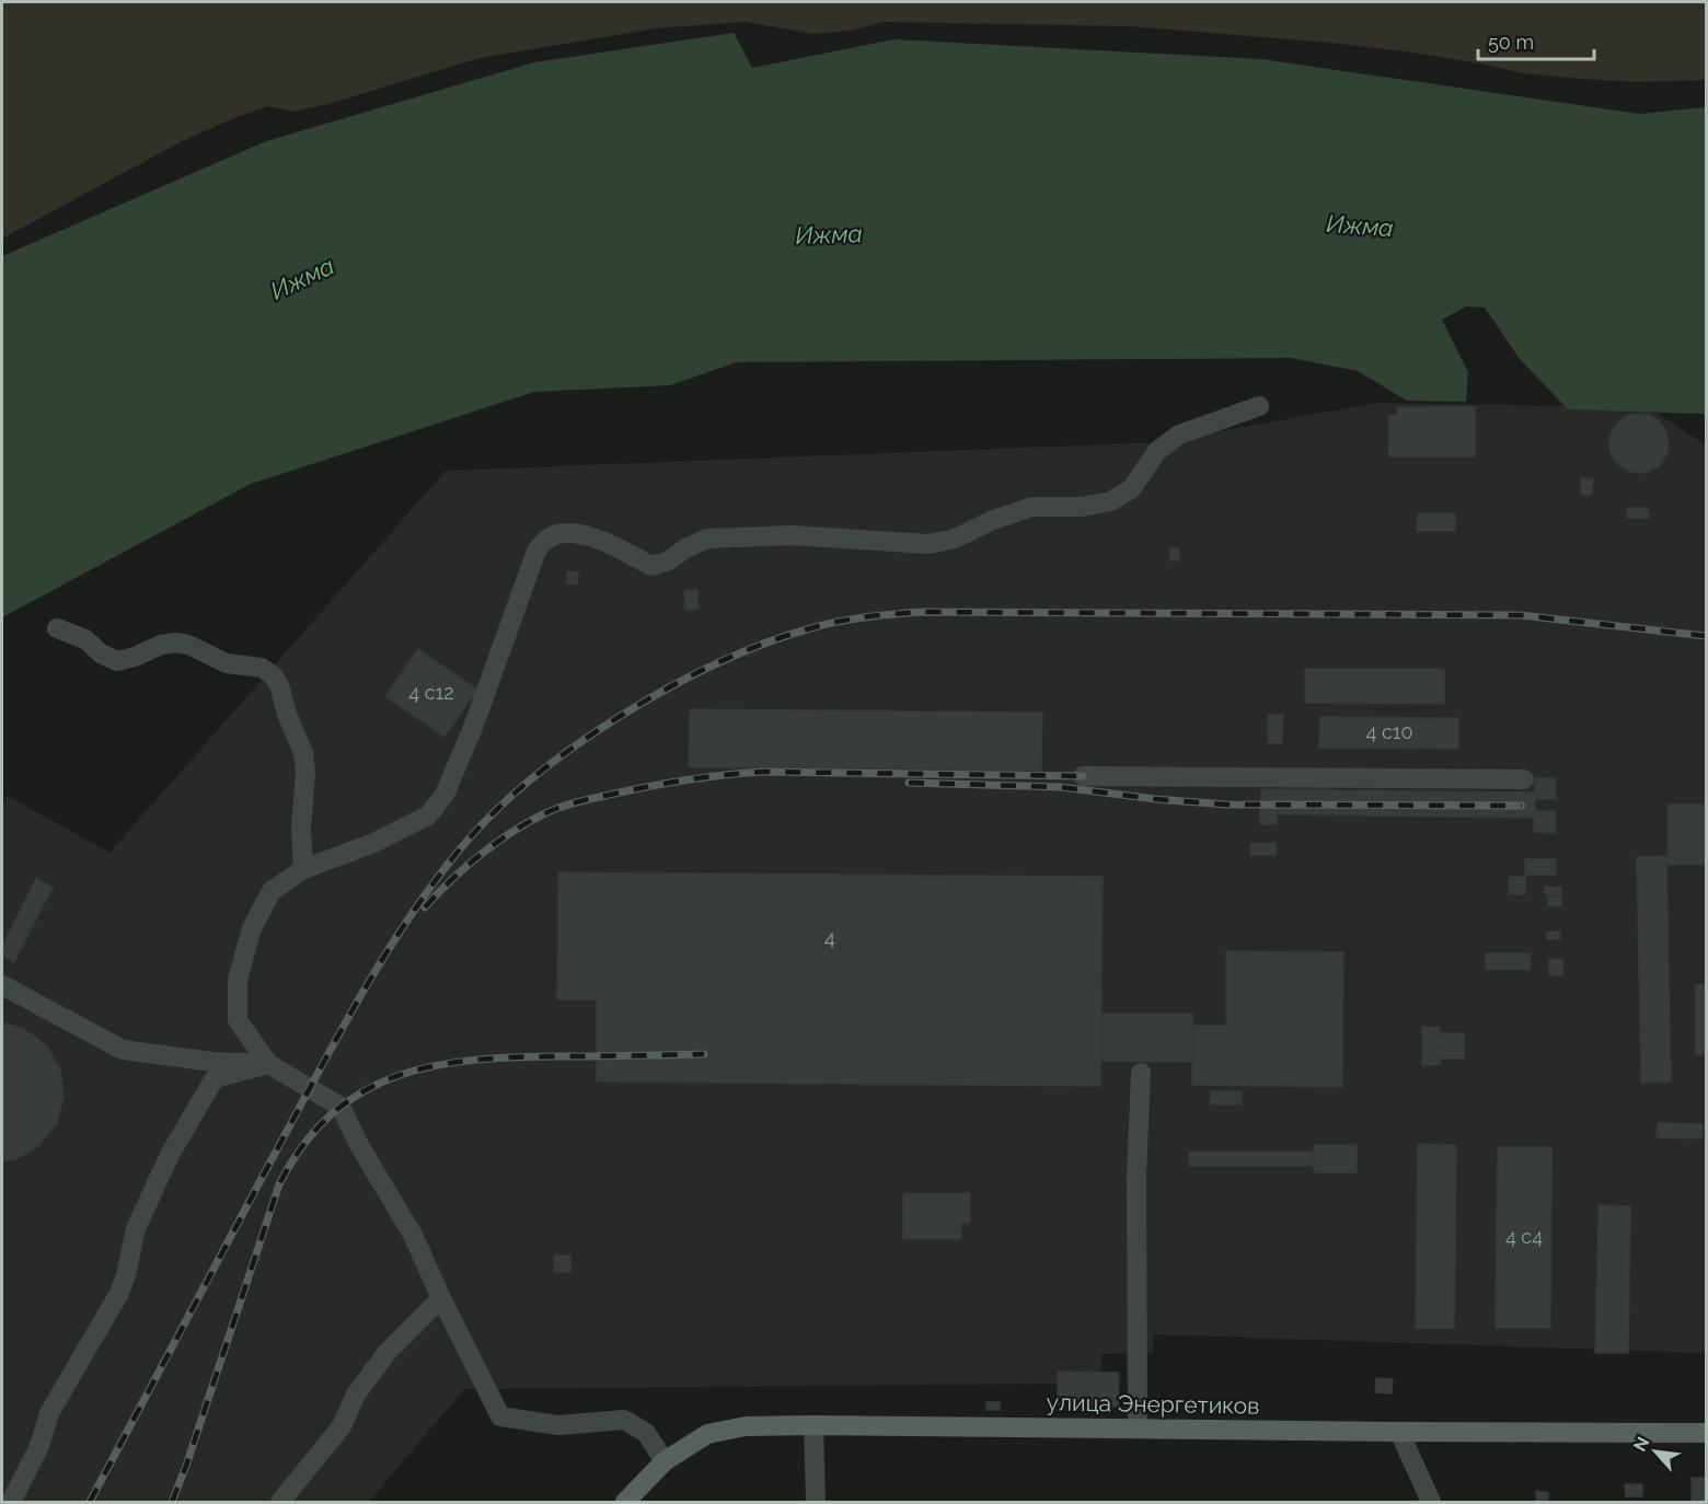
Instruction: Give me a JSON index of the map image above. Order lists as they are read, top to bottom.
{
  "streets": {
    "main road": ["улица Энергетиков"]
  },
  "water": ["Ижма"],
  "house_numbers": [
    "4 с12",
    "4 с10",
    "4",
    "4 с4"
  ],
  "scale_bar": "50 m",
  "north": "top left"
}
